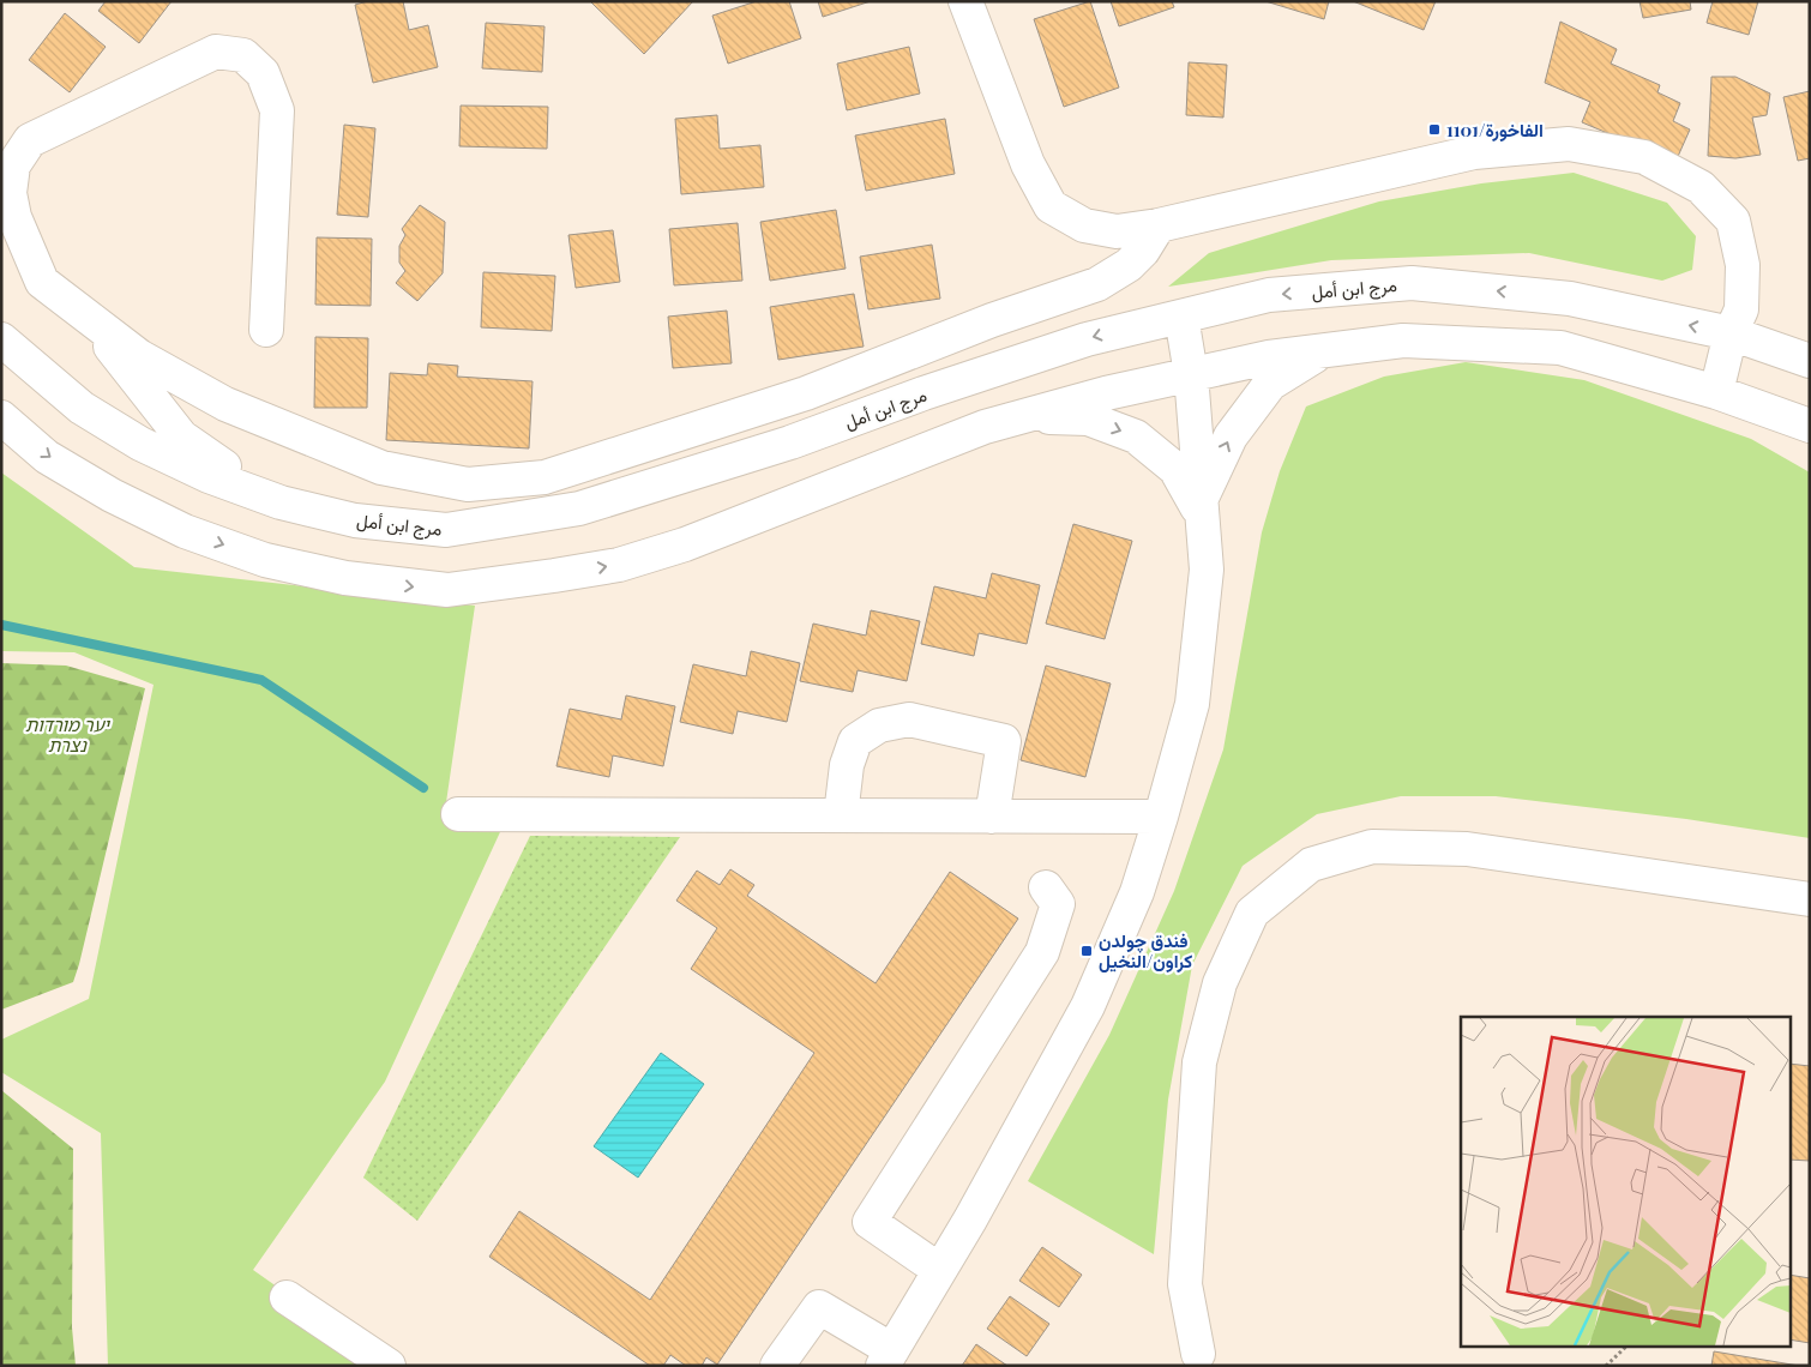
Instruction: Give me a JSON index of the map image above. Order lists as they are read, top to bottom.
{
  "streets": {
    "street": ["مرج ابن أمل"]
  },
  "parks": ["יער מורדות נצרת"],
  "places": {
    "transit": ["الفاخورة/1101", "فندق چولدن كراون/النخيل"]
  }
}
